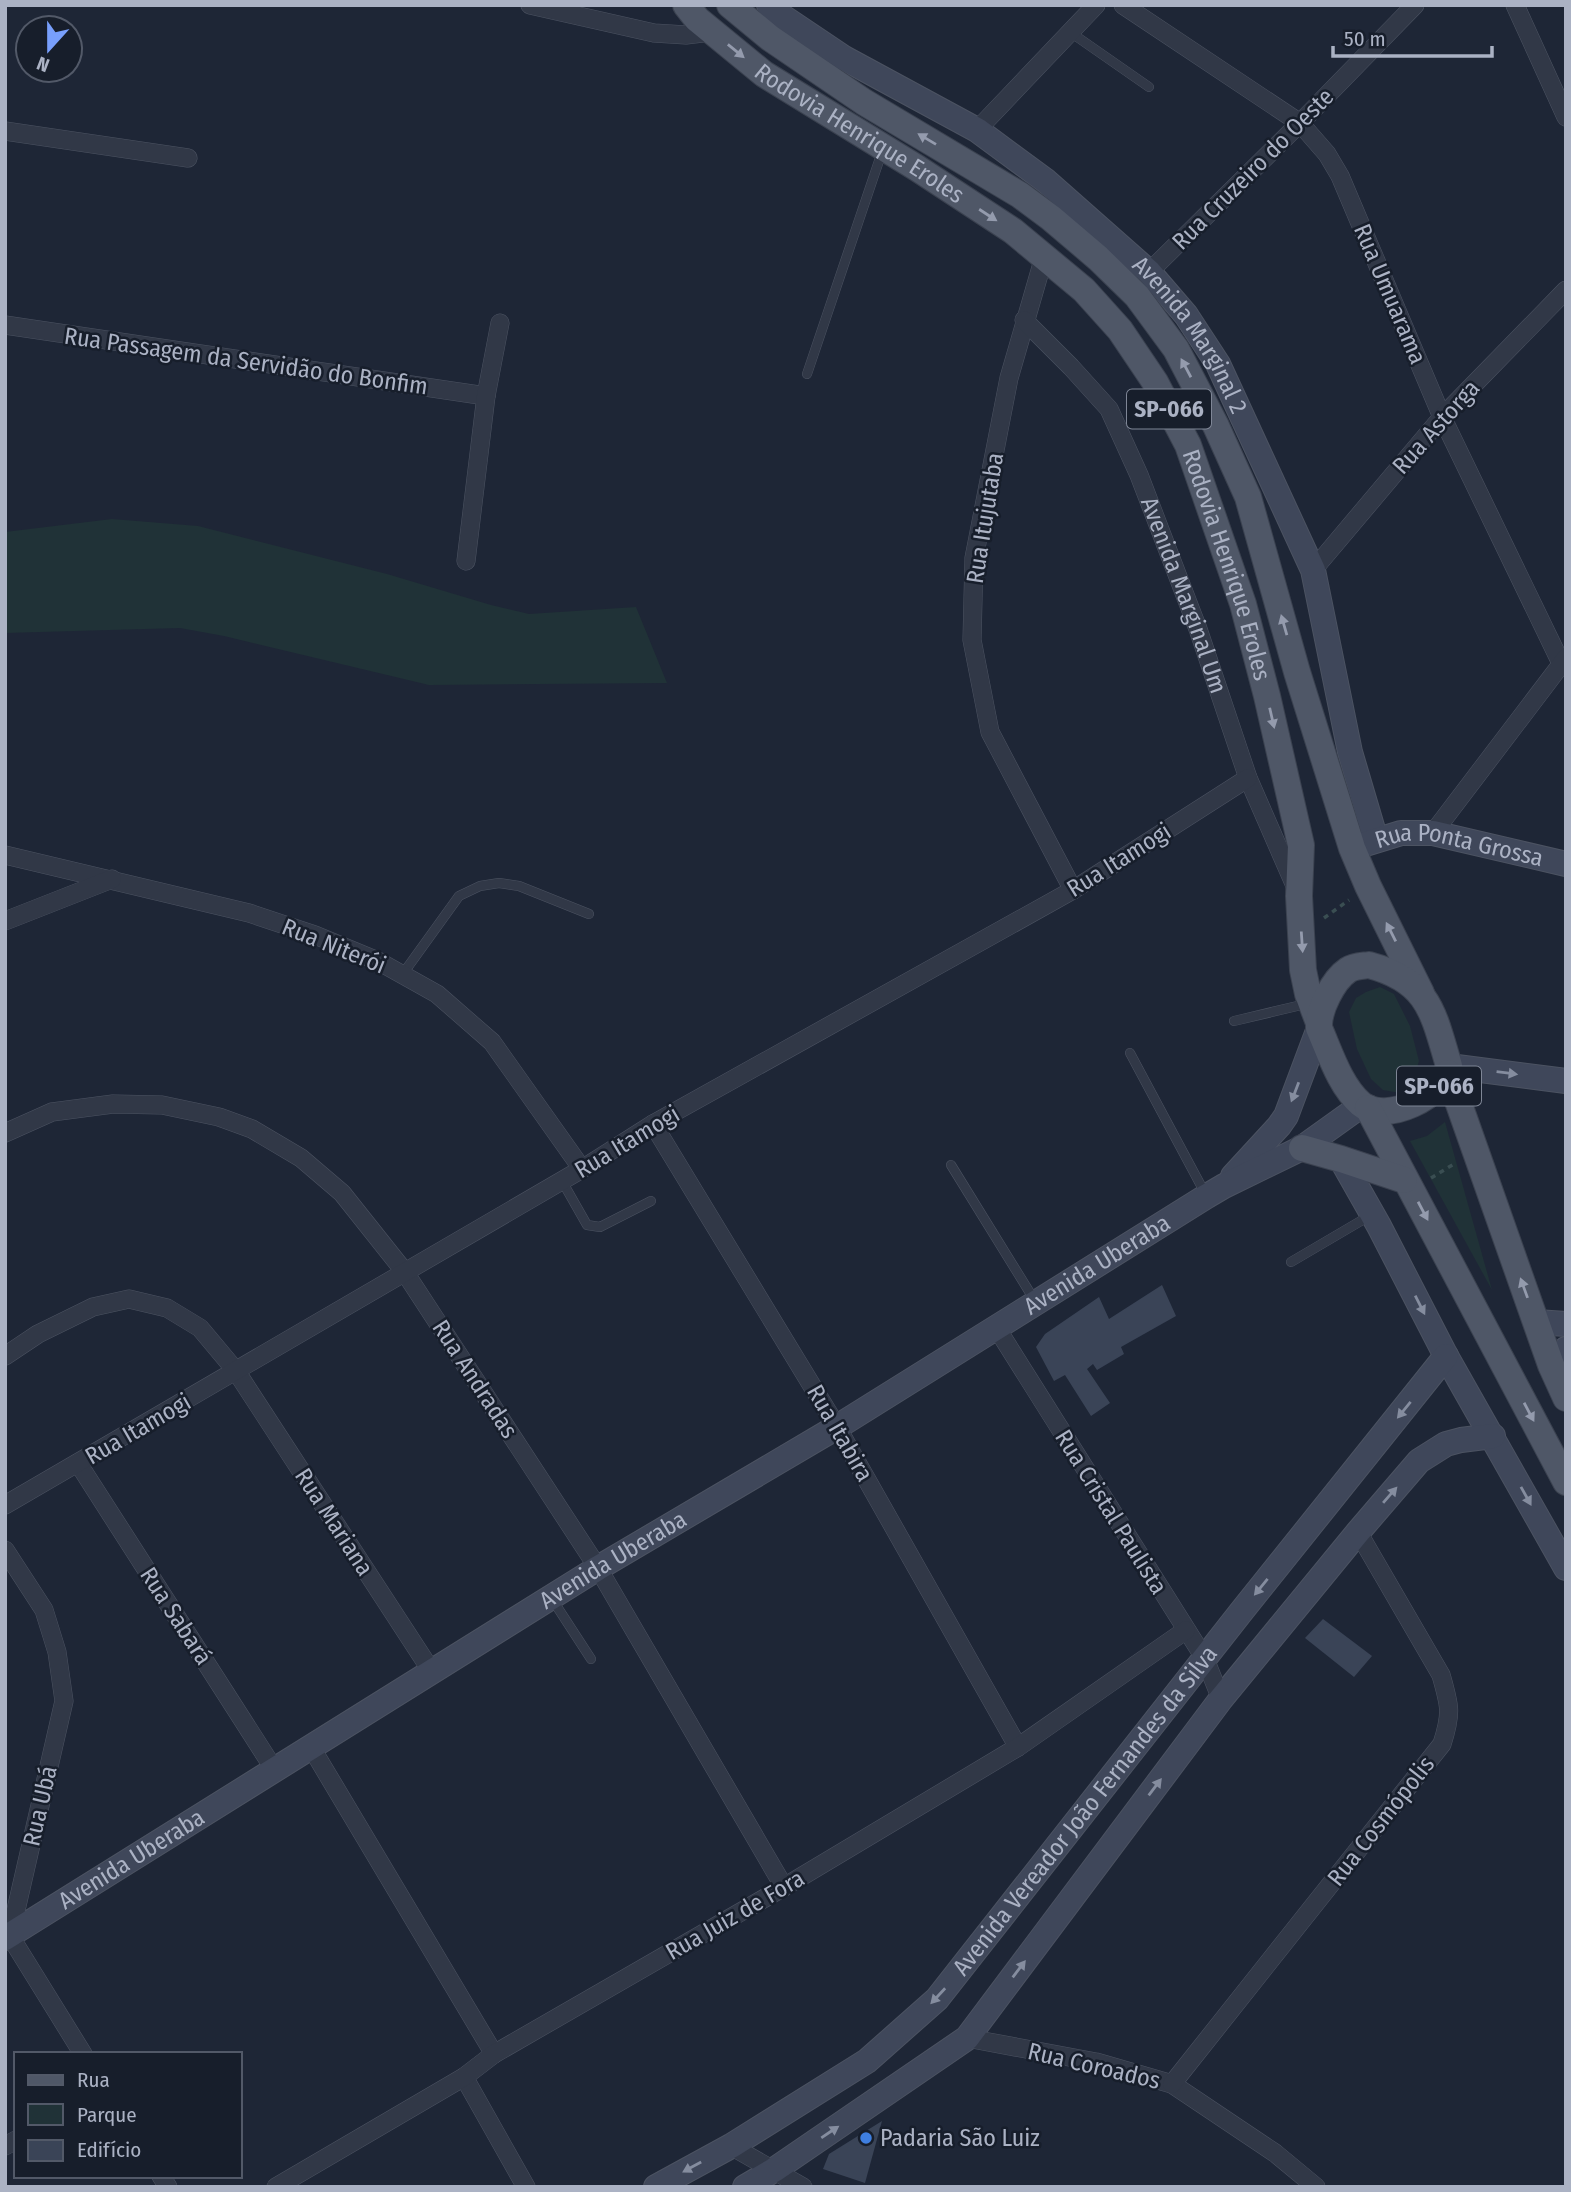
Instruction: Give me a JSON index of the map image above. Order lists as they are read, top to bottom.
{
  "streets": {
    "main road": ["Rodovia Henrique Eroles", "SP-066"],
    "street": [
      "Rua Cruzeiro do Oeste",
      "Rua Umuarama",
      "Avenida Marginal 2",
      "Rua Passagem da Servidão do Bonfim",
      "Rua Astorga",
      "Rua Itujutaba",
      "Avenida Marginal Um",
      "Rua Ponta Grossa",
      "Rua Itamogi",
      "Rua Niterói",
      "Avenida Uberaba",
      "Rua Andradas",
      "Rua Itabira",
      "Rua Cristal Paulista",
      "Rua Mariana",
      "Rua Sabará",
      "Rua Ubá",
      "Avenida Vereador João Fernandes da Silva",
      "Rua Cosmópolis",
      "Rua Juiz de Fora",
      "Rua Coroados"
    ]
  },
  "crossings": [
    ["Rodovia Henrique Eroles", "Avenida Marginal 2"],
    ["Rodovia Henrique Eroles", "SP-066"],
    ["Rodovia Henrique Eroles", "Rua Itujutaba"],
    ["Rodovia Henrique Eroles", "Avenida Marginal Um"],
    ["Rodovia Henrique Eroles", "Rua Ponta Grossa"],
    ["Rodovia Henrique Eroles", "Avenida Uberaba"],
    ["Rua Cruzeiro do Oeste", "Rua Umuarama"],
    ["Rua Cruzeiro do Oeste", "Avenida Marginal 2"],
    ["Rua Umuarama", "Rua Astorga"],
    ["Avenida Marginal 2", "Rua Astorga"],
    ["Avenida Marginal 2", "Rua Ponta Grossa"],
    ["SP-066", "Avenida Uberaba"],
    ["Rua Itujutaba", "Avenida Marginal Um"],
    ["Rua Itujutaba", "Rua Itamogi"],
    ["Avenida Marginal Um", "Rua Itamogi"],
    ["Rua Itamogi", "Rua Niterói"],
    ["Rua Itamogi", "Rua Andradas"],
    ["Rua Itamogi", "Rua Itabira"],
    ["Rua Itamogi", "Rua Mariana"],
    ["Rua Itamogi", "Rua Sabará"],
    ["Avenida Uberaba", "Rua Andradas"],
    ["Avenida Uberaba", "Rua Itabira"],
    ["Avenida Uberaba", "Rua Cristal Paulista"],
    ["Avenida Uberaba", "Rua Mariana"],
    ["Avenida Uberaba", "Rua Sabará"],
    ["Avenida Uberaba", "Rua Ubá"],
    ["Rua Andradas", "Rua Juiz de Fora"],
    ["Rua Itabira", "Rua Juiz de Fora"],
    ["Rua Cristal Paulista", "Avenida Vereador João Fernandes da Silva"],
    ["Rua Cristal Paulista", "Rua Juiz de Fora"],
    ["Avenida Vereador João Fernandes da Silva", "Rua Cosmópolis"],
    ["Avenida Vereador João Fernandes da Silva", "Rua Coroados"],
    ["Rua Cosmópolis", "Rua Coroados"]
  ],
  "places": ["Padaria São Luiz"],
  "legend": ["Rua", "Parque", "Edifício"],
  "scale_bar": "50 m",
  "north": "bottom"
}
